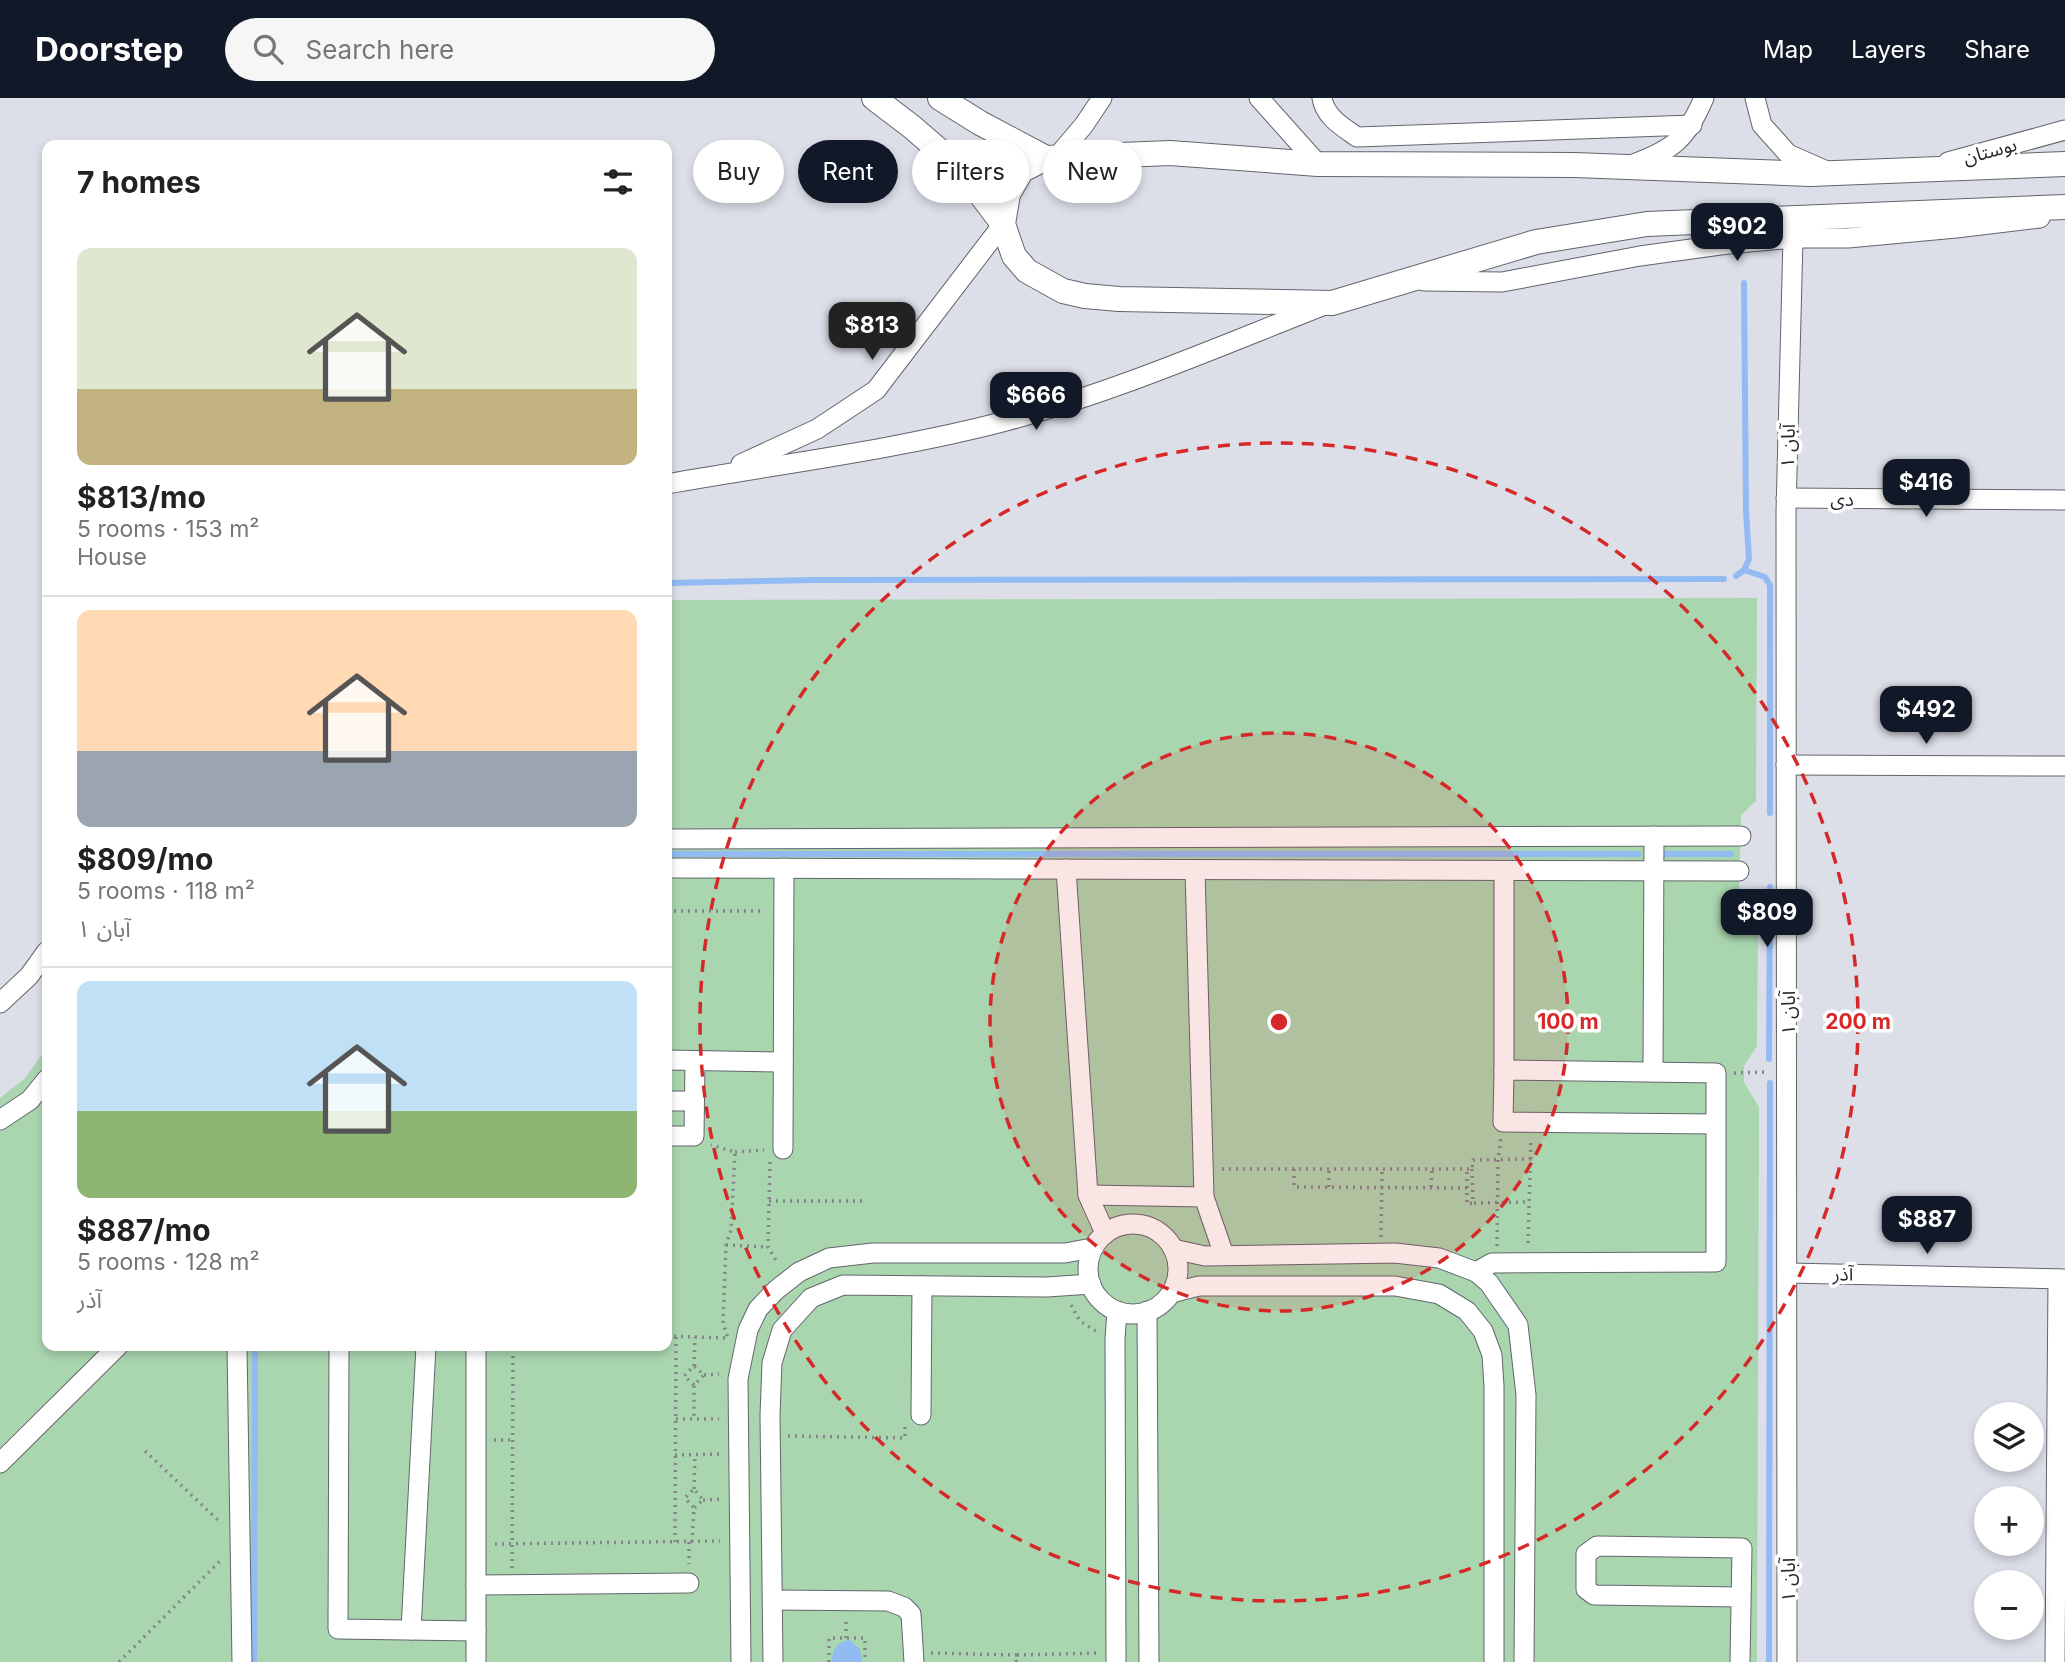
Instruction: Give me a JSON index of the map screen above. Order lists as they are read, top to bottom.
{
  "streets": {
    "street": [
      "بوستان",
      "آبان ۱",
      "دی",
      "آذر"
    ]
  },
  "crossings": [
    ["آبان ۱", "دی"],
    ["آبان ۱", "آذر"]
  ],
  "page": {
    "header": "Doorstep",
    "search": "Search here",
    "nav": ["Map", "Layers", "Share"],
    "chip": [
      "Buy",
      "Rent",
      "Filters",
      "New"
    ],
    "heading": "7 homes",
    "price": [
      "$902",
      "$813",
      "$666",
      "$416",
      "$492",
      "$809",
      "$887"
    ],
    "list": [
      {
        "name": "$813/mo",
        "note": "5 rooms · 153 m² · House"
      },
      {
        "name": "$809/mo",
        "note": "5 rooms · 118 m² · آبان ۱"
      },
      {
        "name": "$887/mo",
        "note": "5 rooms · 128 m² · آذر"
      }
    ],
    "map_buttons": ["+", "−"]
  },
  "rings": ["100 m", "200 m"]
}
